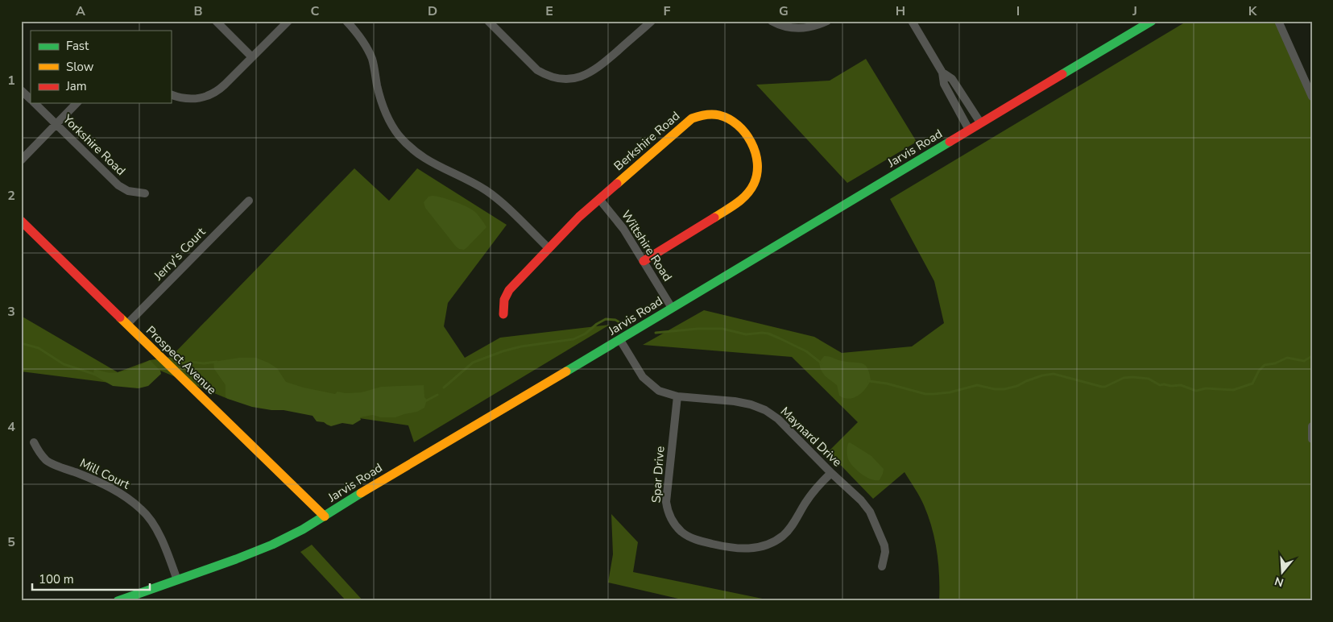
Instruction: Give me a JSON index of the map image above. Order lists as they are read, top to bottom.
{
  "streets": {
    "street": [
      "Berkshire Road",
      "Yorkshire Road",
      "Jarvis Road",
      "Wiltshire Road",
      "Jerry's Court",
      "Prospect Avenue",
      "Maynard Drive",
      "Mill Court",
      "Spar Drive"
    ]
  },
  "crossings": [
    ["Berkshire Road", "Wiltshire Road"],
    ["Jarvis Road", "Wiltshire Road"],
    ["Jarvis Road", "Prospect Avenue"],
    ["Jarvis Road", "Maynard Drive"],
    ["Jarvis Road", "Mill Court"],
    ["Jerry's Court", "Prospect Avenue"],
    ["Maynard Drive", "Spar Drive"]
  ],
  "legend": ["Fast", "Slow", "Jam"],
  "scale_bar": "100 m",
  "north": "bottom",
  "grid": {
    "columns": [
      "A",
      "B",
      "C",
      "D",
      "E",
      "F",
      "G",
      "H",
      "I",
      "J",
      "K"
    ],
    "rows": [
      "1",
      "2",
      "3",
      "4",
      "5"
    ]
  }
}
